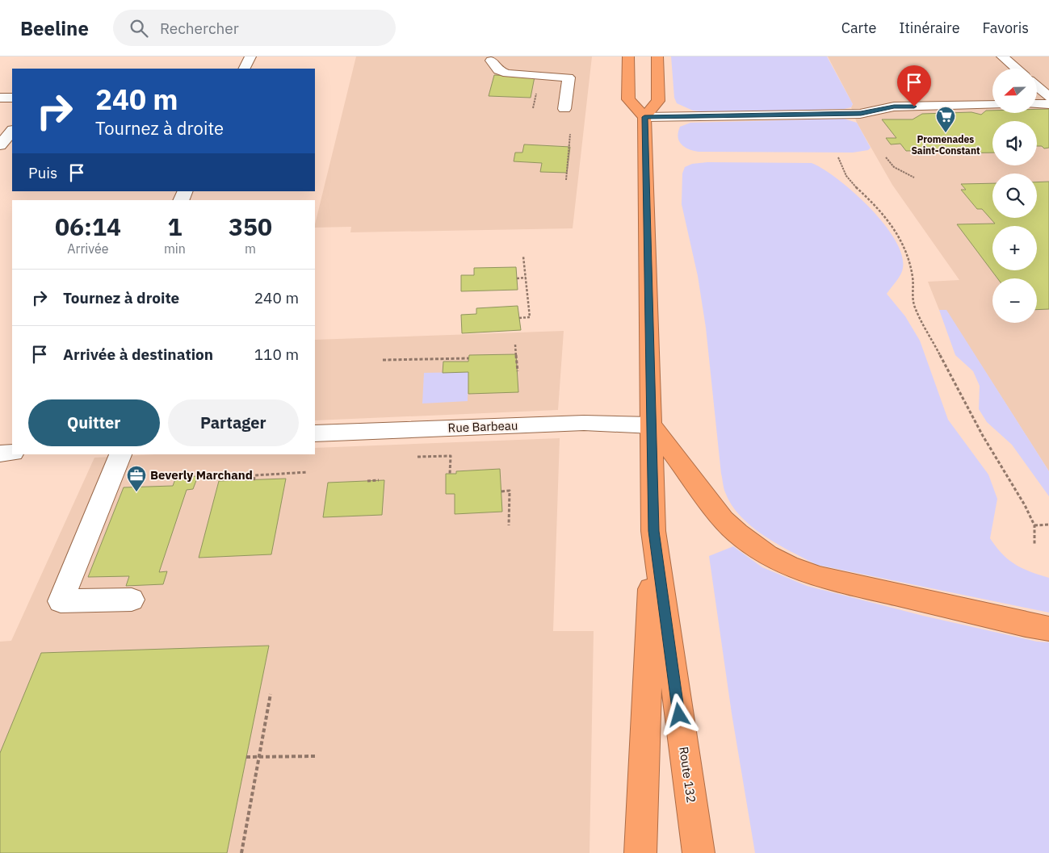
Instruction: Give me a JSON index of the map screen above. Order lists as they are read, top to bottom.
{
  "streets": {
    "highway": ["Route 132"],
    "street": ["Rue Barbeau"]
  },
  "crossings": [
    ["Rue Barbeau", "Route 132"]
  ],
  "places": {
    "supermarket": ["Promenades Saint-Constant"],
    "office": ["Beverly Marchand"]
  },
  "north": "left",
  "page": {
    "header": "Beeline",
    "search": "Rechercher",
    "nav": ["Carte", "Itinéraire", "Favoris"],
    "map_buttons": ["+", "−"],
    "turn": ["240 m", "Tournez à droite"],
    "then": "Puis",
    "eta": [
      "06:14",
      "Arrivée",
      "1",
      "min",
      "350",
      "m"
    ],
    "list": [
      {
        "name": "Tournez à droite",
        "value": "240 m"
      },
      {
        "name": "Arrivée à destination",
        "value": "110 m"
      }
    ],
    "buttons": ["Quitter", "Partager"]
  }
}
